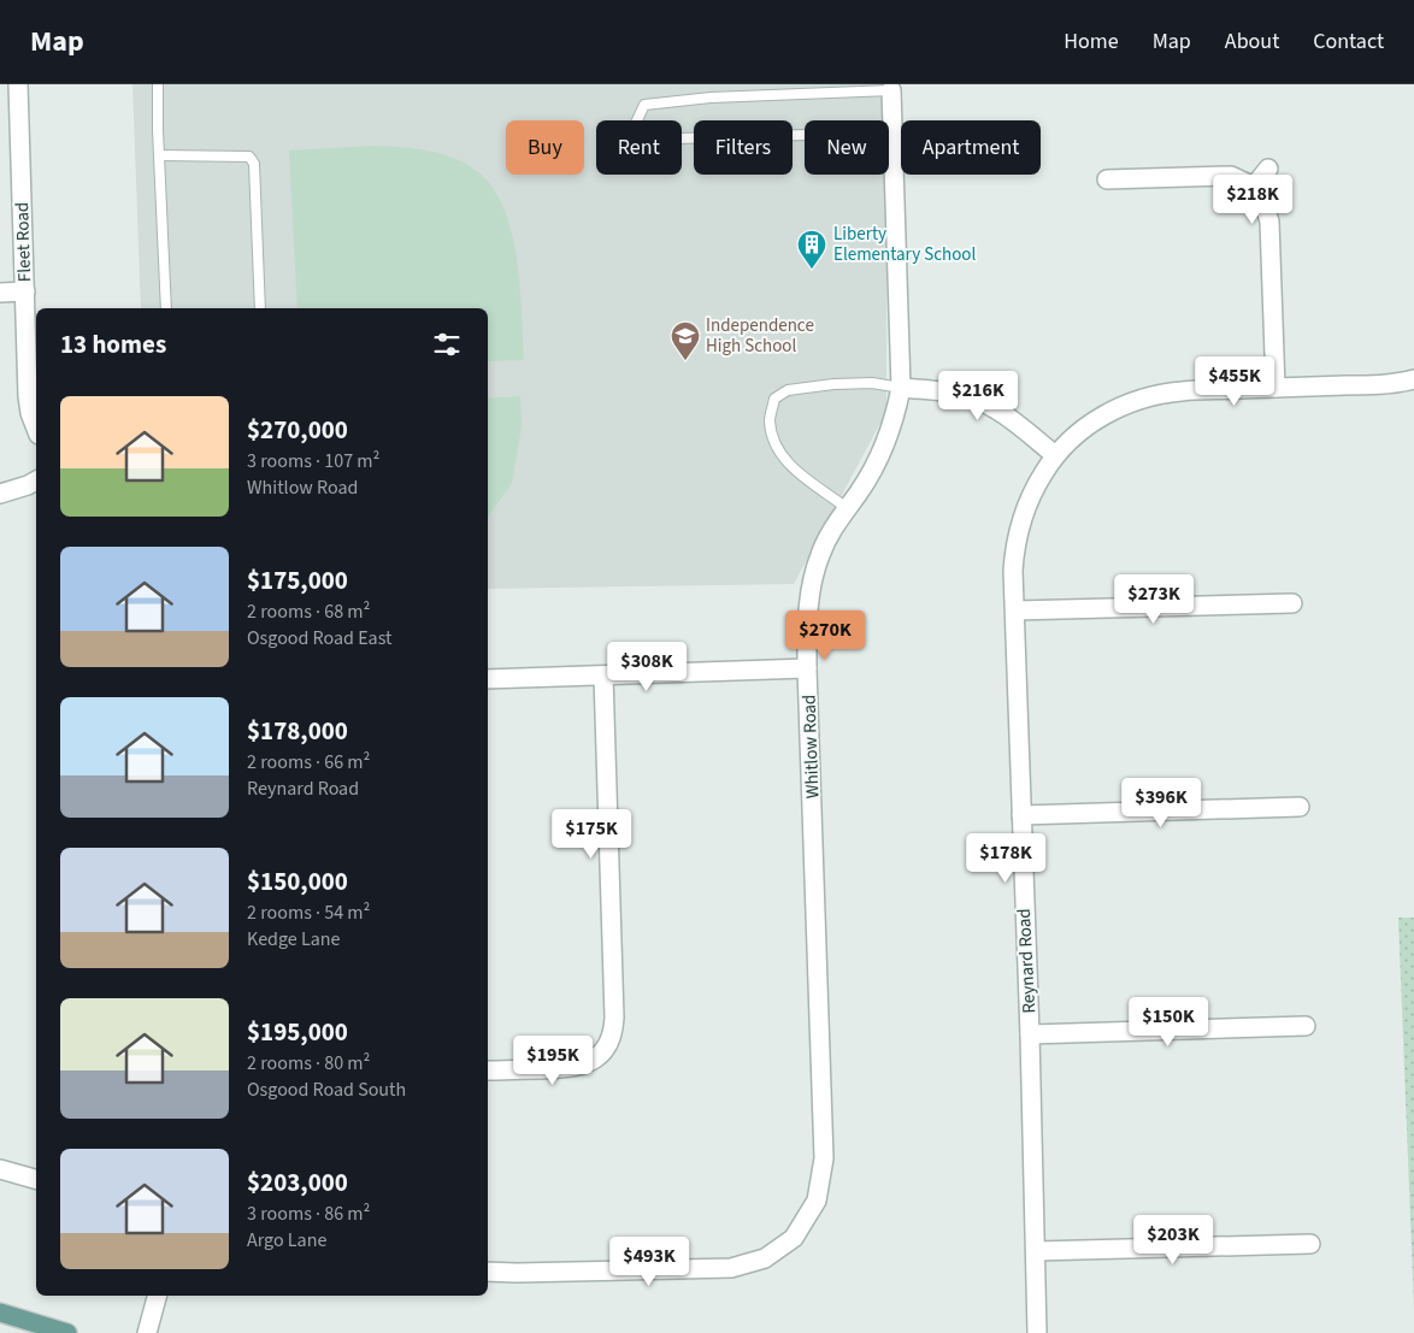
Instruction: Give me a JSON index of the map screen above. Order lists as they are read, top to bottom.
{
  "streets": {
    "street": ["Fleet Road", "Whitlow Road", "Reynard Road"]
  },
  "places": {
    "building": ["Liberty Elementary School"],
    "school or university": ["Independence High School"]
  },
  "page": {
    "header": "Map",
    "nav": [
      "Home",
      "Map",
      "About",
      "Contact"
    ],
    "chip": [
      "Buy",
      "Rent",
      "Filters",
      "New",
      "Apartment"
    ],
    "price": [
      "$218K",
      "$455K",
      "$216K",
      "$273K",
      "$270K",
      "$308K",
      "$396K",
      "$175K",
      "$178K",
      "$150K",
      "$195K",
      "$203K",
      "$493K"
    ],
    "heading": "13 homes",
    "list": [
      {
        "name": "$270,000",
        "note": "3 rooms · 107 m² · Whitlow Road"
      },
      {
        "name": "$175,000",
        "note": "2 rooms · 68 m² · Osgood Road East"
      },
      {
        "name": "$178,000",
        "note": "2 rooms · 66 m² · Reynard Road"
      },
      {
        "name": "$150,000",
        "note": "2 rooms · 54 m² · Kedge Lane"
      },
      {
        "name": "$195,000",
        "note": "2 rooms · 80 m² · Osgood Road South"
      },
      {
        "name": "$203,000",
        "note": "3 rooms · 86 m² · Argo Lane"
      }
    ]
  }
}
